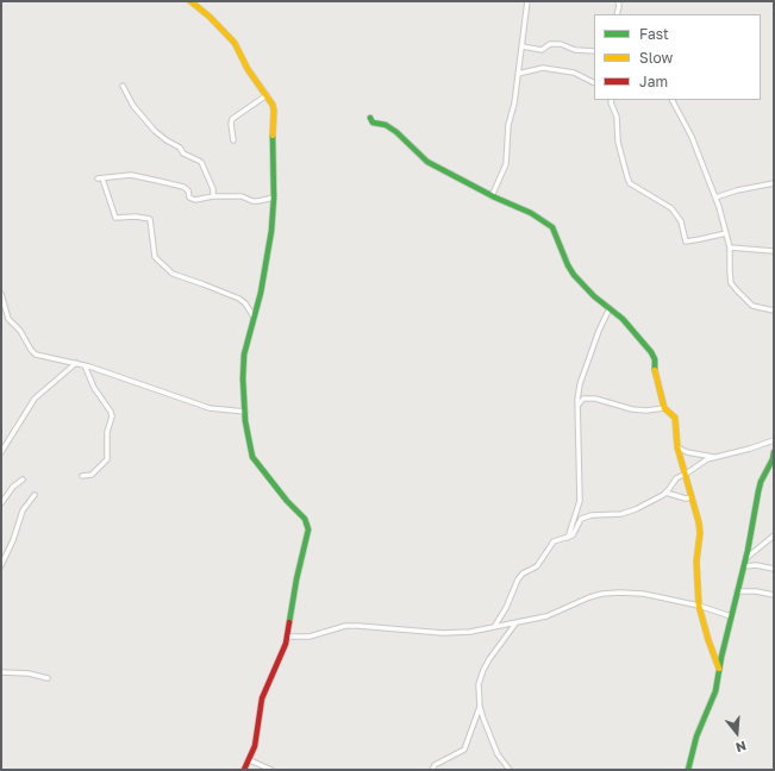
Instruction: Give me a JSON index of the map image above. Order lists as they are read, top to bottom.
{
  "legend": ["Fast", "Slow", "Jam"],
  "north": "bottom"
}
